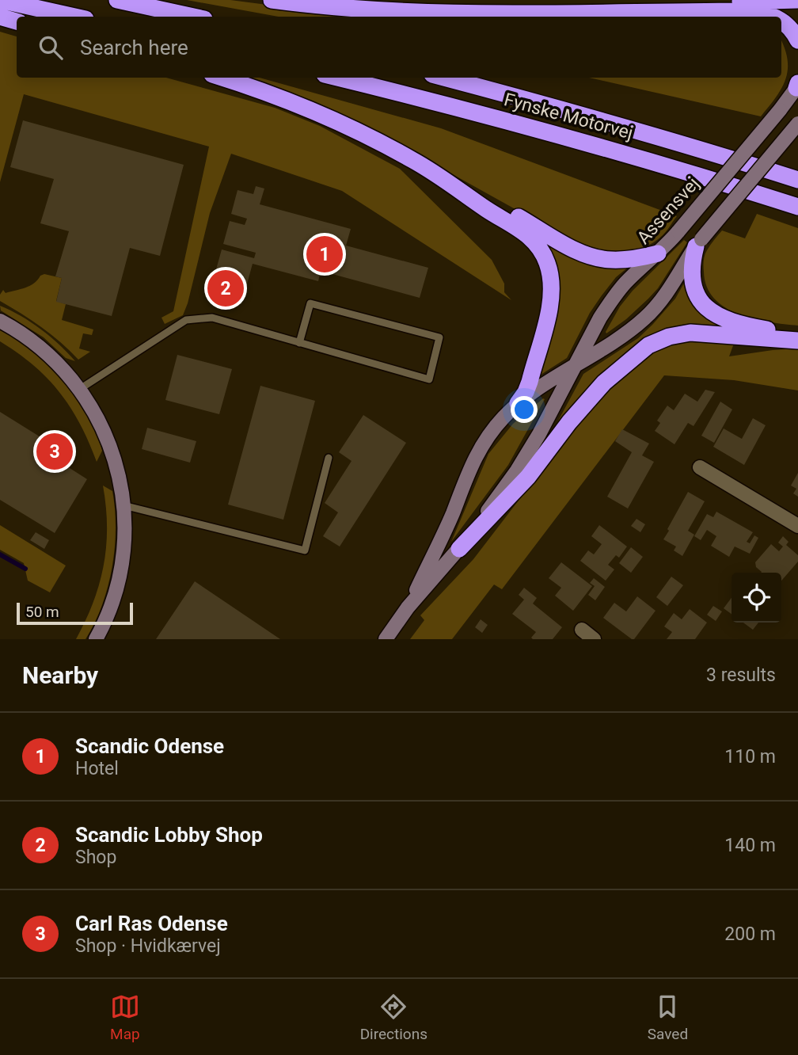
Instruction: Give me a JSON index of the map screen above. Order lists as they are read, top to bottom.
{
  "streets": {
    "highway": ["Fynske Motorvej"],
    "main road": ["Assensvej"]
  },
  "scale_bar": "50 m",
  "page": {
    "search": "Search here",
    "pins": ["1", "2", "3"],
    "scale": "50 m",
    "heading": ["Nearby", "3 results"],
    "list": [
      {
        "mark": "1",
        "name": "Scandic Odense",
        "note": "Hotel",
        "value": "110 m"
      },
      {
        "mark": "2",
        "name": "Scandic Lobby Shop",
        "note": "Shop",
        "value": "140 m"
      },
      {
        "mark": "3",
        "name": "Carl Ras Odense",
        "note": "Shop · Hvidkærvej",
        "value": "200 m"
      }
    ],
    "nav": ["Map", "Directions", "Saved"]
  }
}
